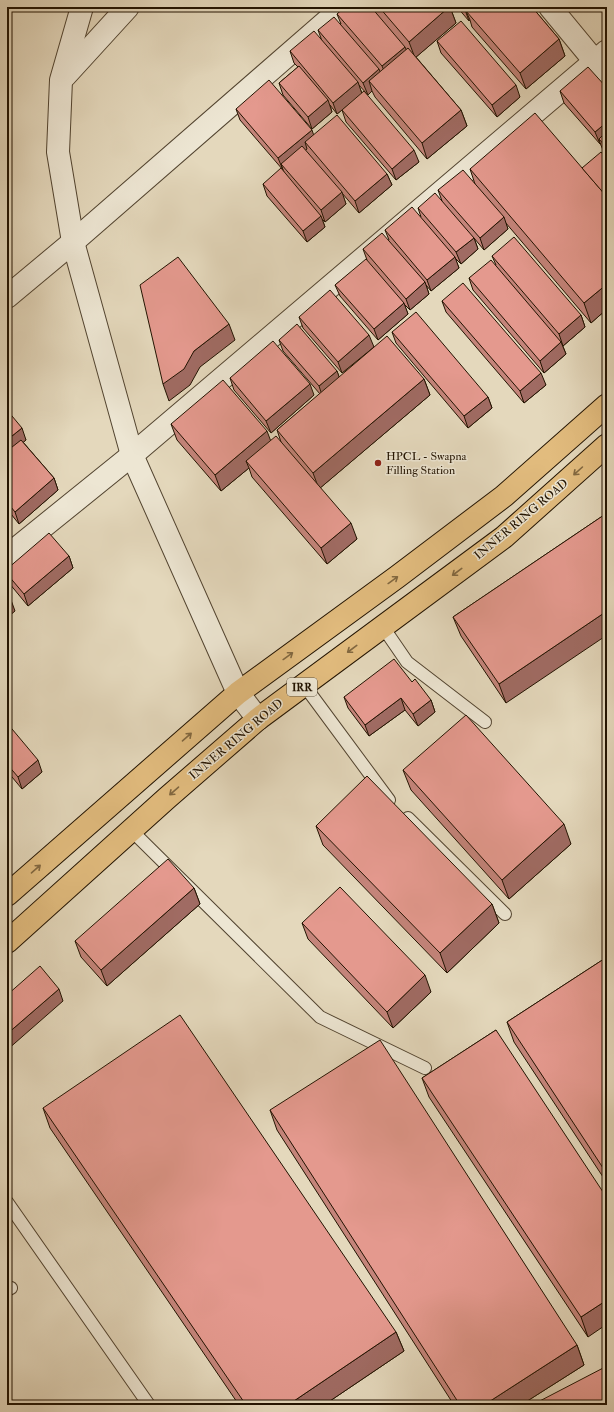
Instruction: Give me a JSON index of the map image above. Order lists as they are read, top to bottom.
{
  "streets": {
    "main road": ["INNER RING ROAD", "IRR"]
  },
  "places": ["HPCL - Swapna Filling Station"]
}
